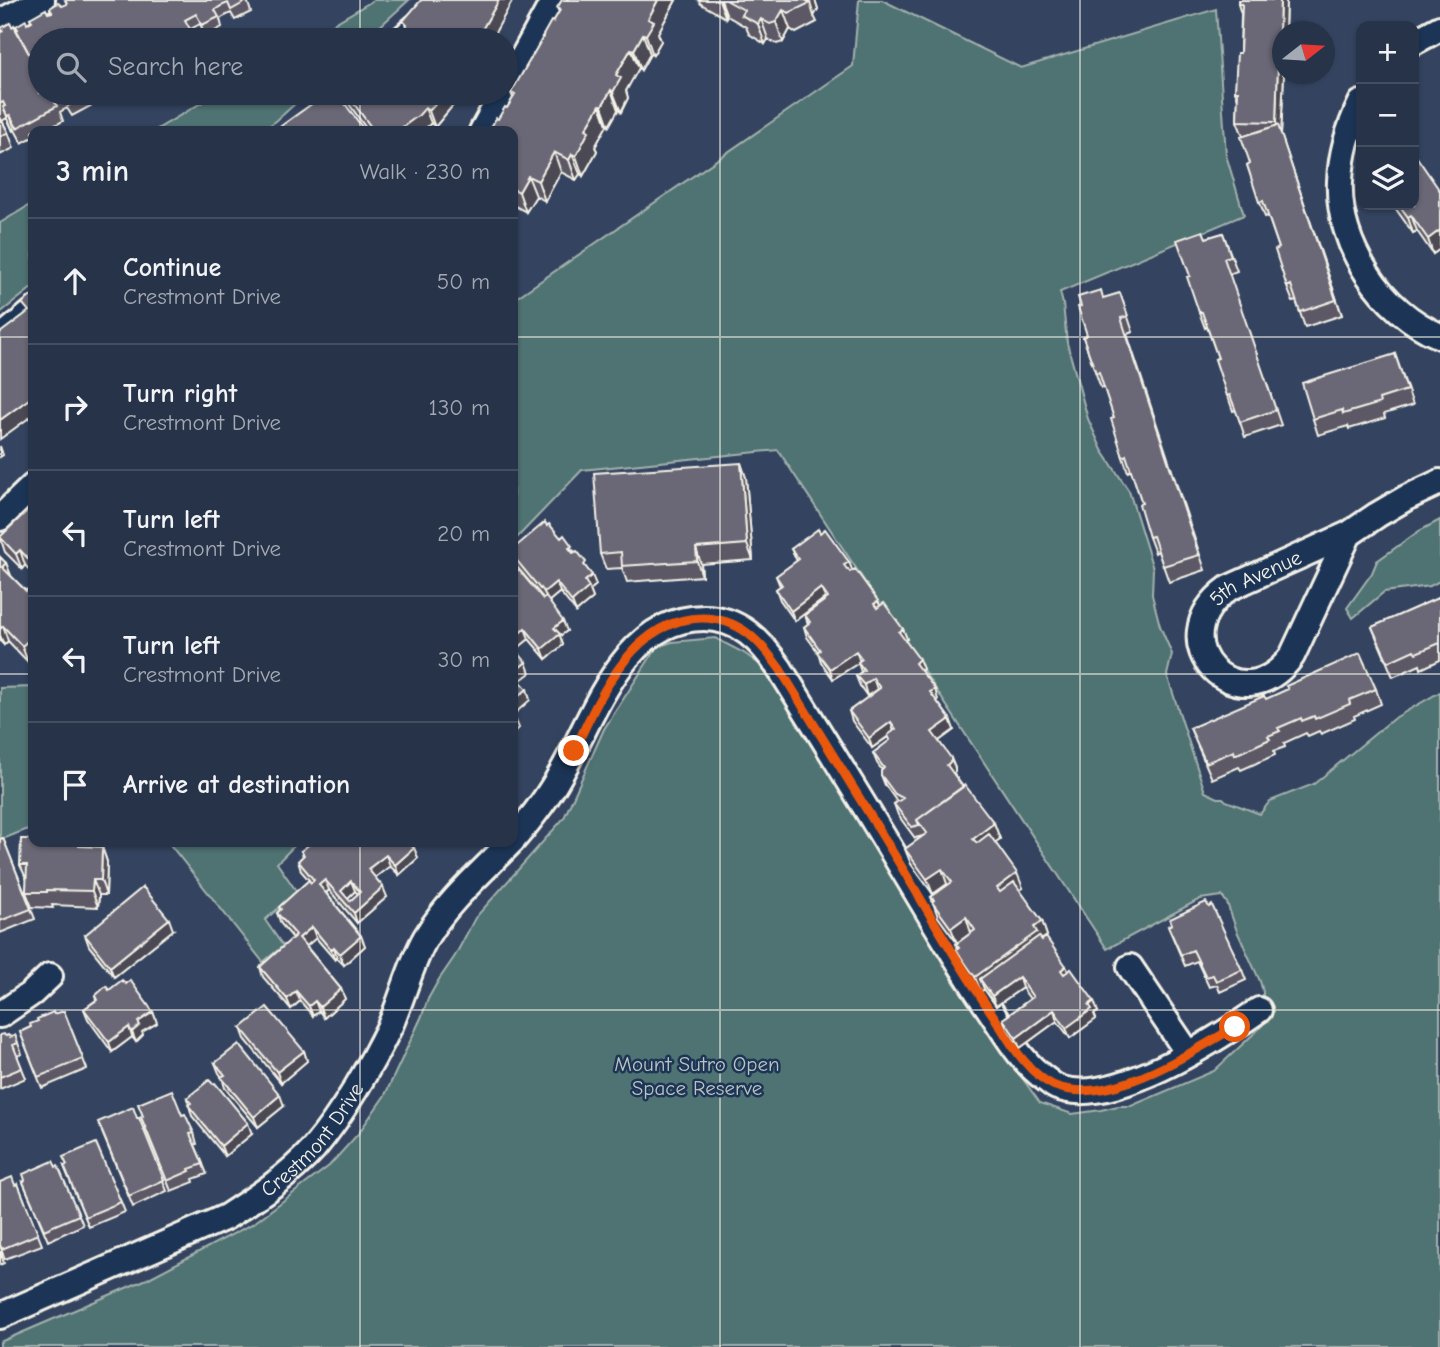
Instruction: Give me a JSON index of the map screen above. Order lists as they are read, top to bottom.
{
  "streets": {
    "street": ["5th Avenue", "Crestmont Drive"]
  },
  "parks": ["Mount Sutro Open Space Reserve"],
  "north": "right",
  "page": {
    "map_buttons": ["+", "−"],
    "search": "Search here",
    "heading": ["3 min", "Walk · 230 m"],
    "list": [
      ["Continue", "Crestmont Drive", "50 m"],
      ["Turn right", "Crestmont Drive", "130 m"],
      ["Turn left", "Crestmont Drive", "20 m"],
      ["Turn left", "Crestmont Drive", "30 m"],
      "Arrive at destination"
    ]
  }
}
